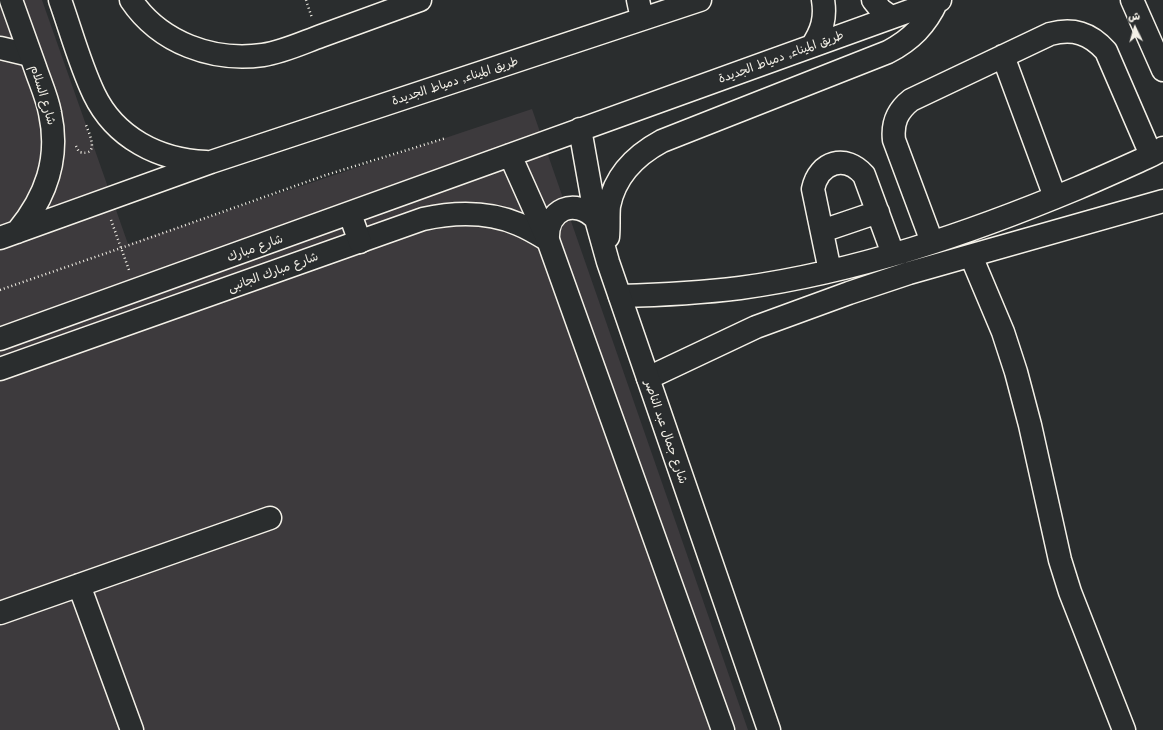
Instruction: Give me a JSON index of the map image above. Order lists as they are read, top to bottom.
{
  "streets": {
    "main road": [
      "طريق الميناء, دمياط الجديدة",
      "شارع السلام",
      "شارع مبارك",
      "شارع مبارك الجانبى",
      "شارع جمال عبد الناصر"
    ]
  },
  "crossings": [
    ["طريق الميناء, دمياط الجديدة", "شارع مبارك"],
    ["طريق الميناء, دمياط الجديدة", "شارع جمال عبد الناصر"]
  ],
  "north": "top"
}
